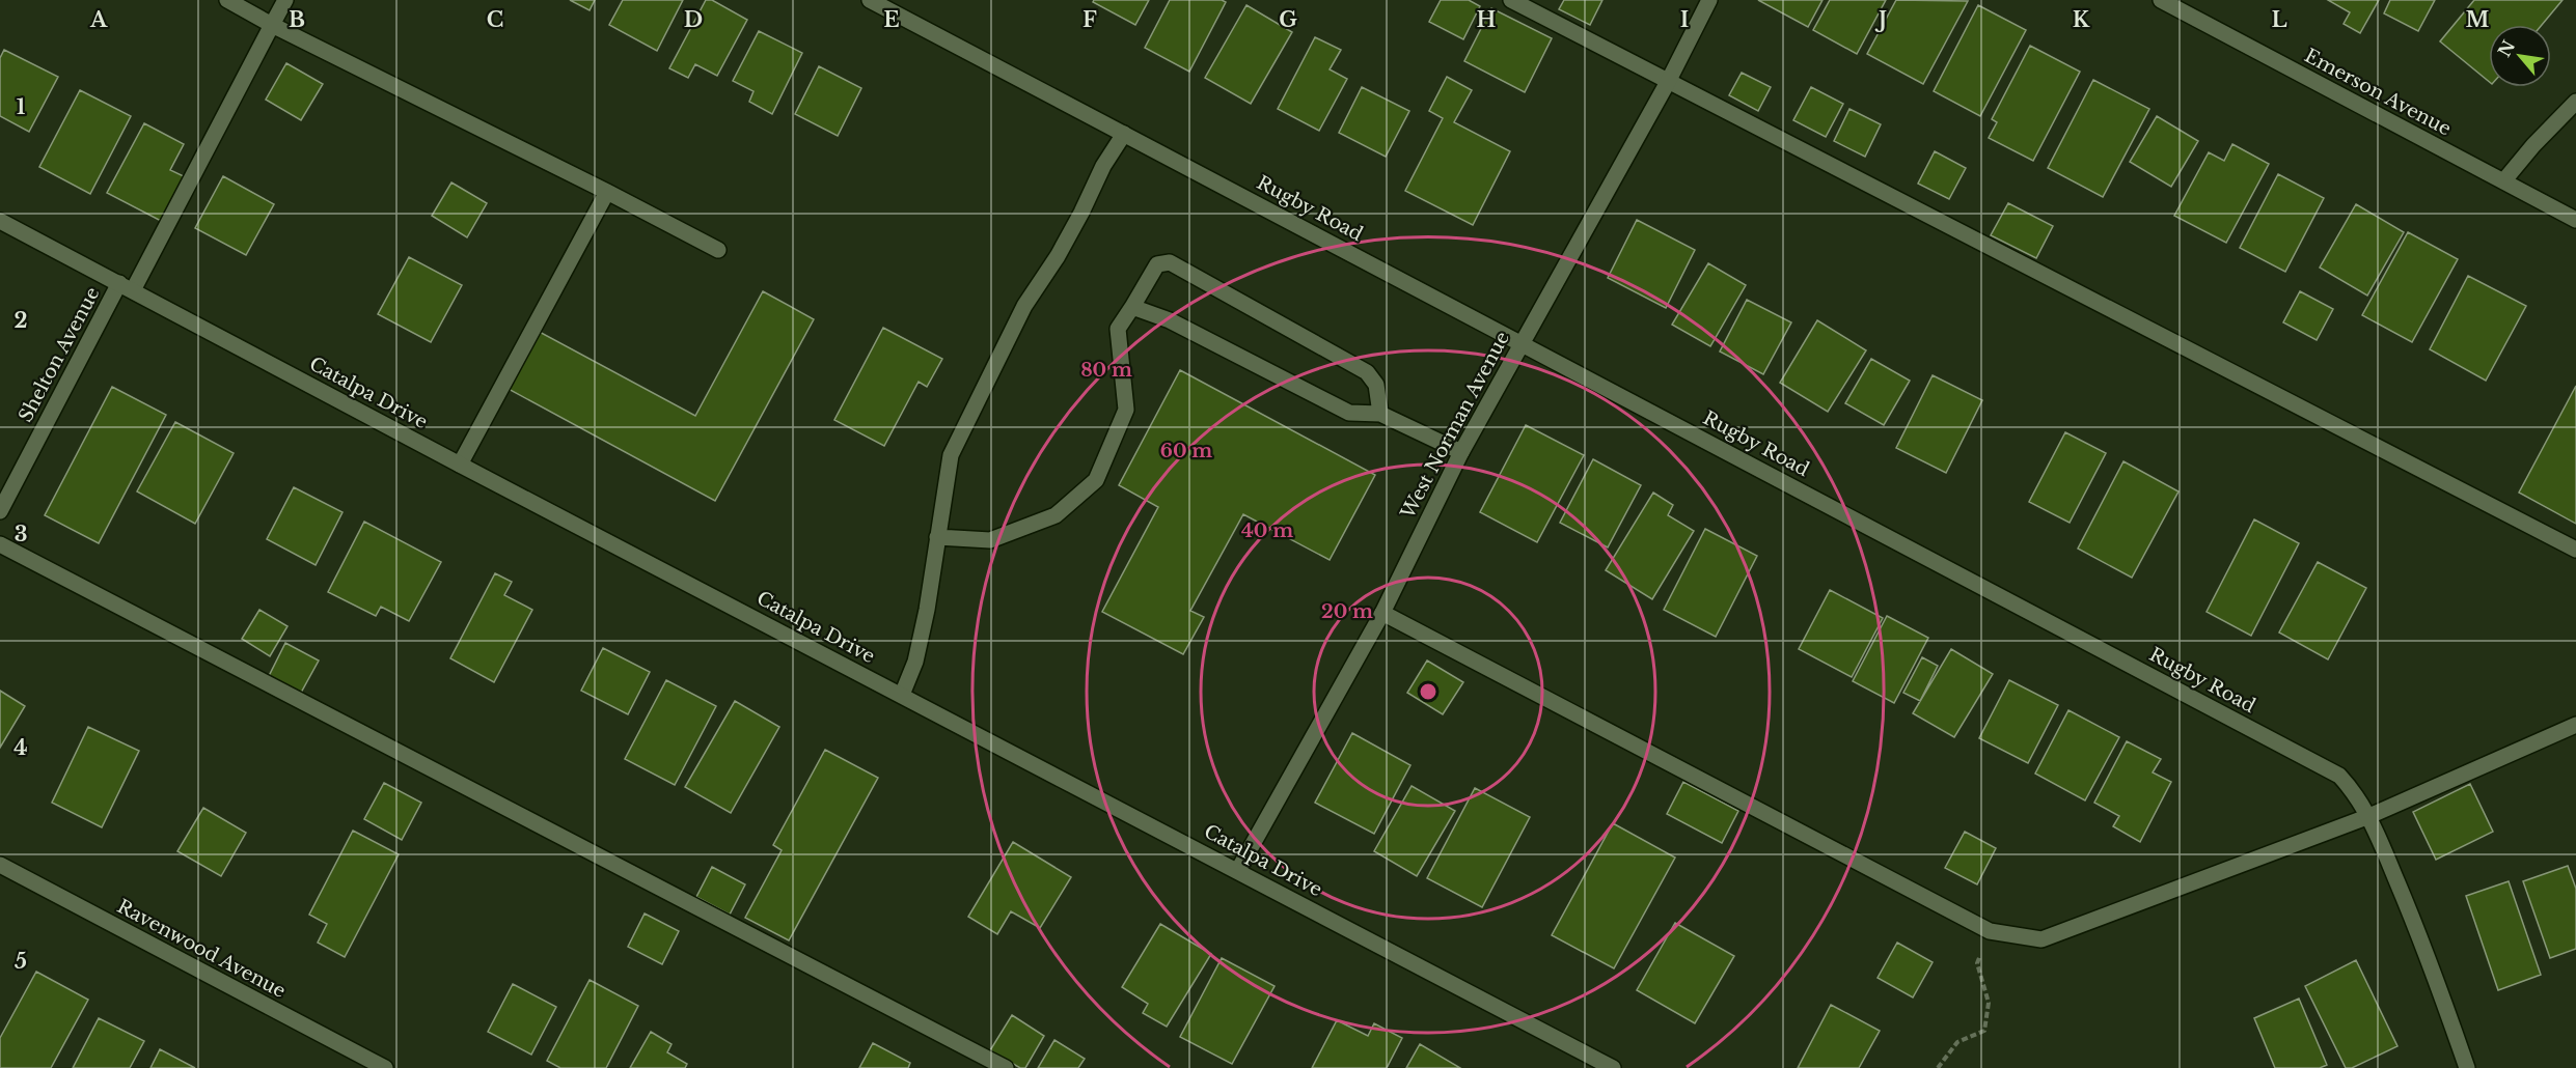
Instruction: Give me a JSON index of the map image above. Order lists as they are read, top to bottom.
{
  "streets": {
    "street": [
      "Emerson Avenue",
      "Rugby Road",
      "Shelton Avenue",
      "Catalpa Drive",
      "West Norman Avenue",
      "Ravenwood Avenue"
    ]
  },
  "crossings": [
    ["Rugby Road", "West Norman Avenue"],
    ["Shelton Avenue", "Catalpa Drive"],
    ["Catalpa Drive", "West Norman Avenue"]
  ],
  "north": "top left",
  "grid": {
    "columns": [
      "A",
      "B",
      "C",
      "D",
      "E",
      "F",
      "G",
      "H",
      "I",
      "J",
      "K",
      "L",
      "M"
    ],
    "rows": [
      "1",
      "2",
      "3",
      "4",
      "5"
    ]
  },
  "rings": [
    "80 m",
    "60 m",
    "40 m",
    "20 m"
  ]
}
